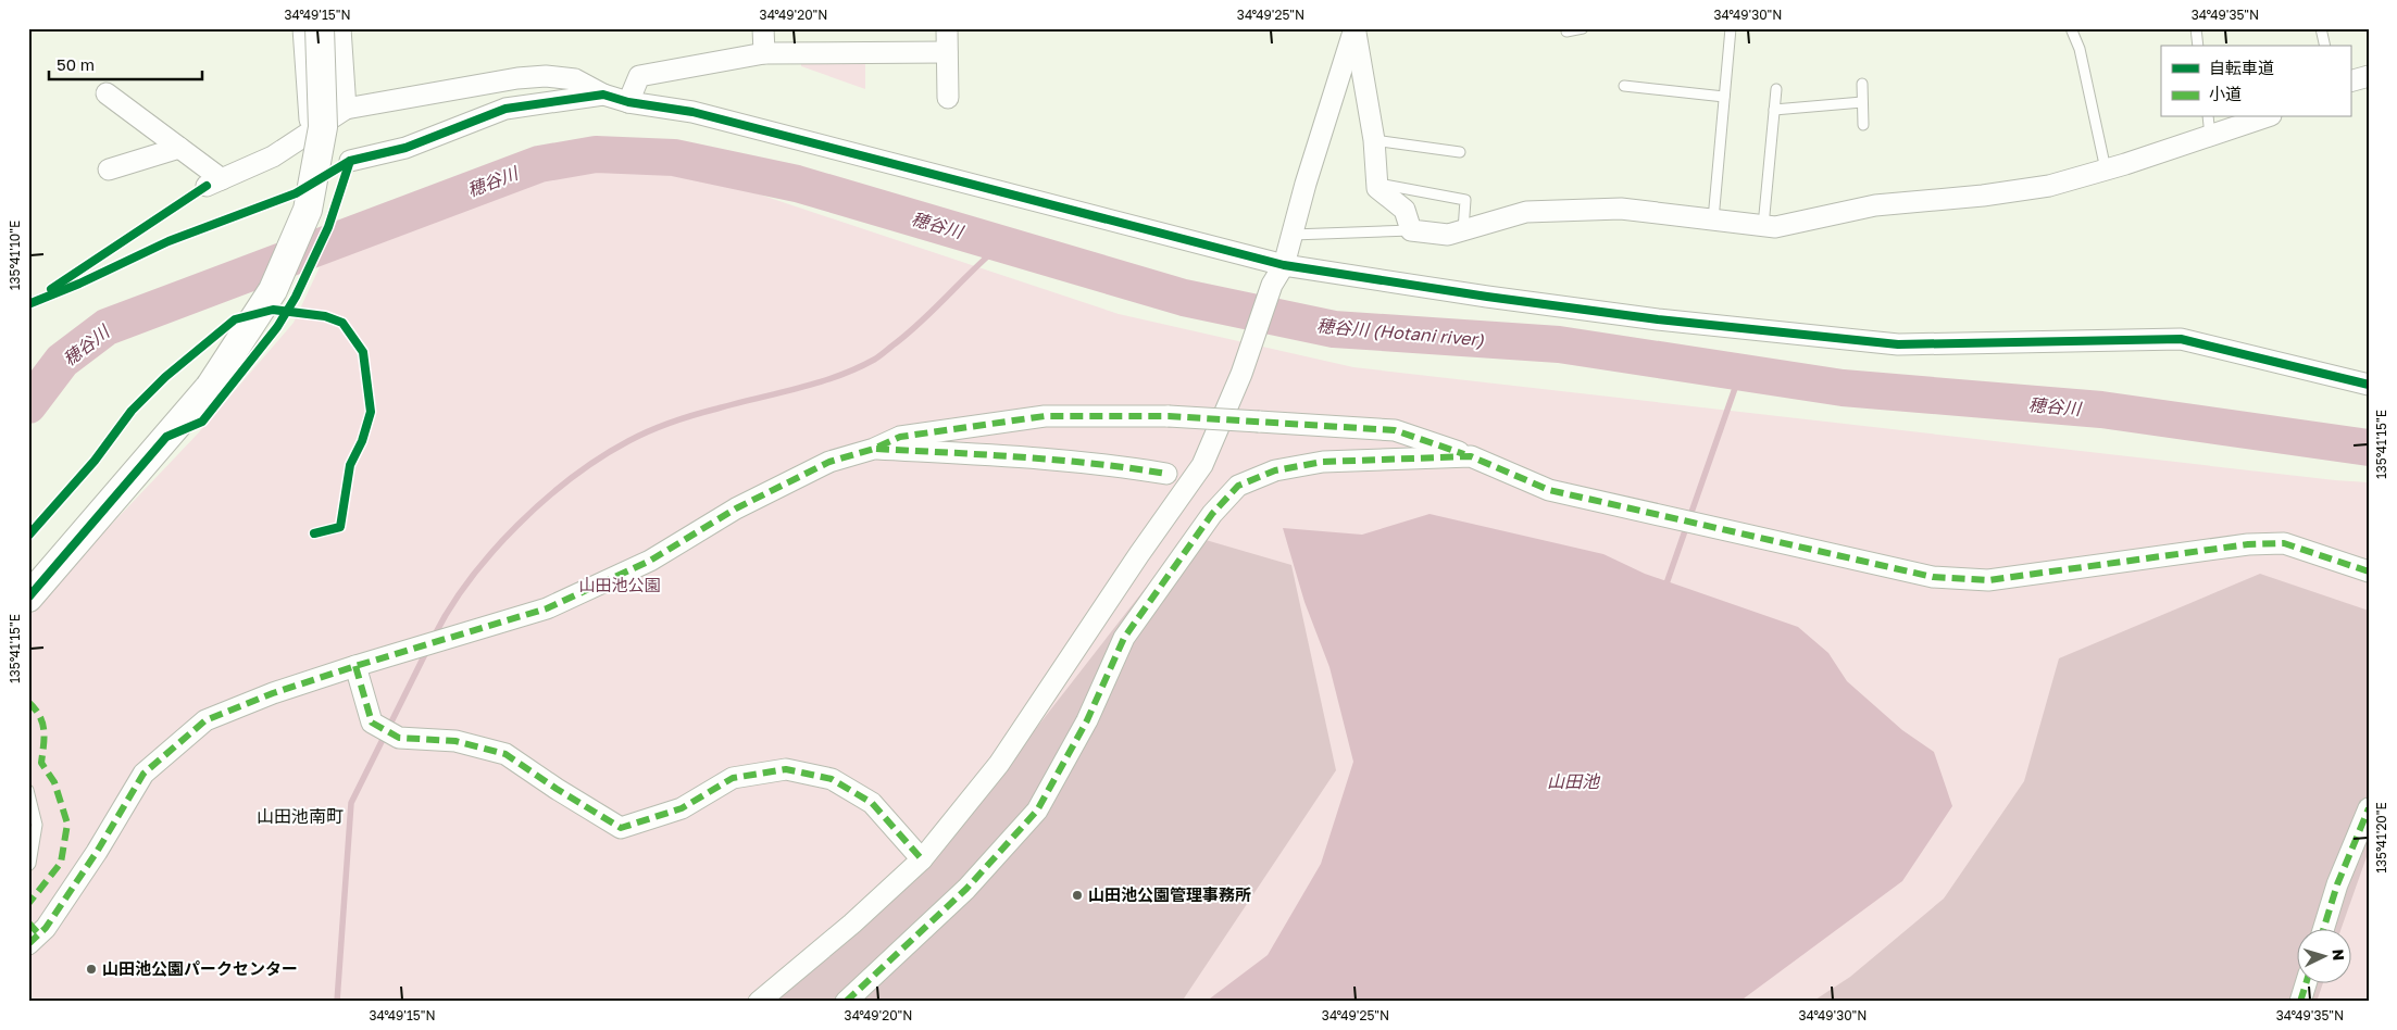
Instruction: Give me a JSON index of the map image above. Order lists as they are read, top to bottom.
{
  "districts": ["山田池南町"],
  "water": ["穂谷川", "穂谷川 (Hotani river)", "山田池"],
  "parks": ["山田池公園"],
  "places": ["山田池公園管理事務所", "山田池公園パークセンター"],
  "legend": ["自転車道", "小道"],
  "scale_bar": "50 m",
  "north": "right",
  "coordinates": [
    "34°49'15\"N",
    "34°49'20\"N",
    "34°49'25\"N",
    "34°49'30\"N",
    "34°49'35\"N",
    "135°41'10\"E",
    "135°41'15\"E",
    "135°41'20\"E"
  ]
}
